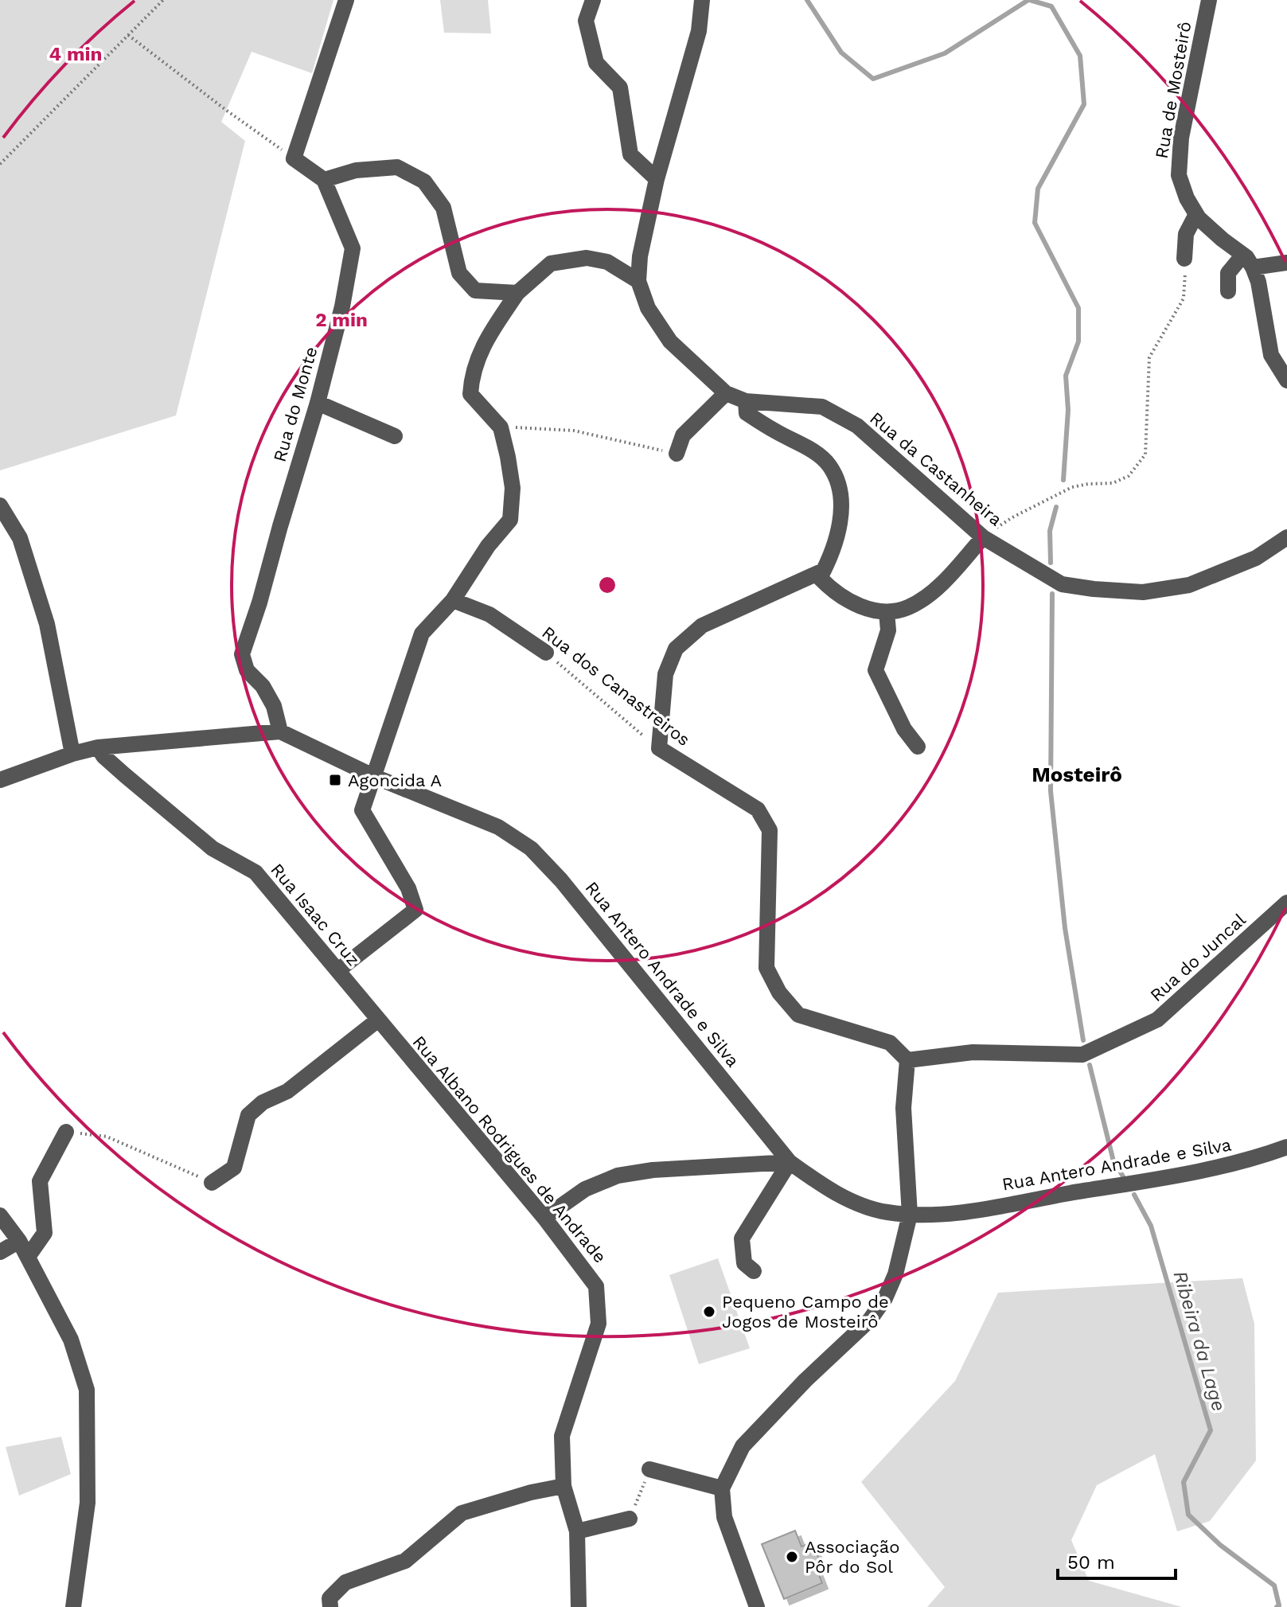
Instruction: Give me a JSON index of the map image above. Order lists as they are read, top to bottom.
{
  "streets": {
    "street": [
      "Rua de Mosteirô",
      "Rua do Monte",
      "Rua da Castanheira",
      "Rua dos Canastreiros",
      "Rua Isaac Cruz",
      "Rua do Juncal",
      "Rua Antero Andrade e Silva",
      "Rua Albano Rodrigues de Andrade"
    ]
  },
  "crossings": [
    ["Rua do Monte", "Rua Antero Andrade e Silva"],
    ["Rua dos Canastreiros", "Rua do Juncal"],
    ["Rua Isaac Cruz", "Rua Albano Rodrigues de Andrade"]
  ],
  "districts": ["Mosteirô"],
  "water": ["Ribeira da Lage"],
  "places": {
    "transit": ["Agoncida A"],
    "other": ["Pequeno Campo de Jogos de Mosteirô", "Associação Pôr do Sol"]
  },
  "scale_bar": "50 m",
  "rings": ["4 min", "2 min"]
}
